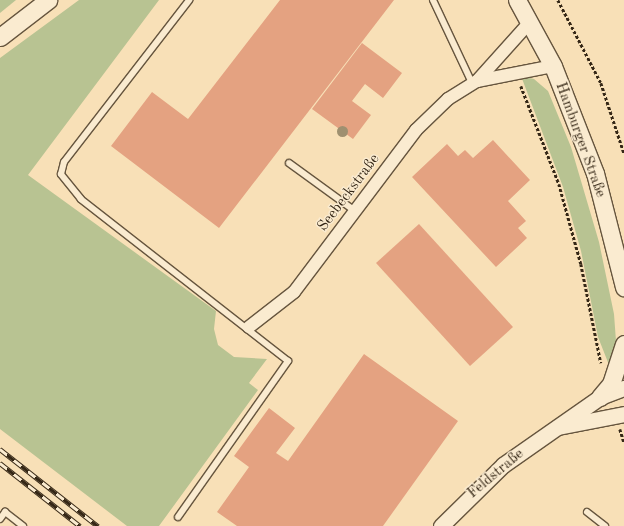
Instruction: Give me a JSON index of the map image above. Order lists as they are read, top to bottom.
{
  "streets": {
    "main road": ["Hamburger Straße"],
    "street": ["Seebeckstraße", "Feldstraße"]
  },
  "crossings": [
    ["Hamburger Straße", "Seebeckstraße"]
  ]
}
